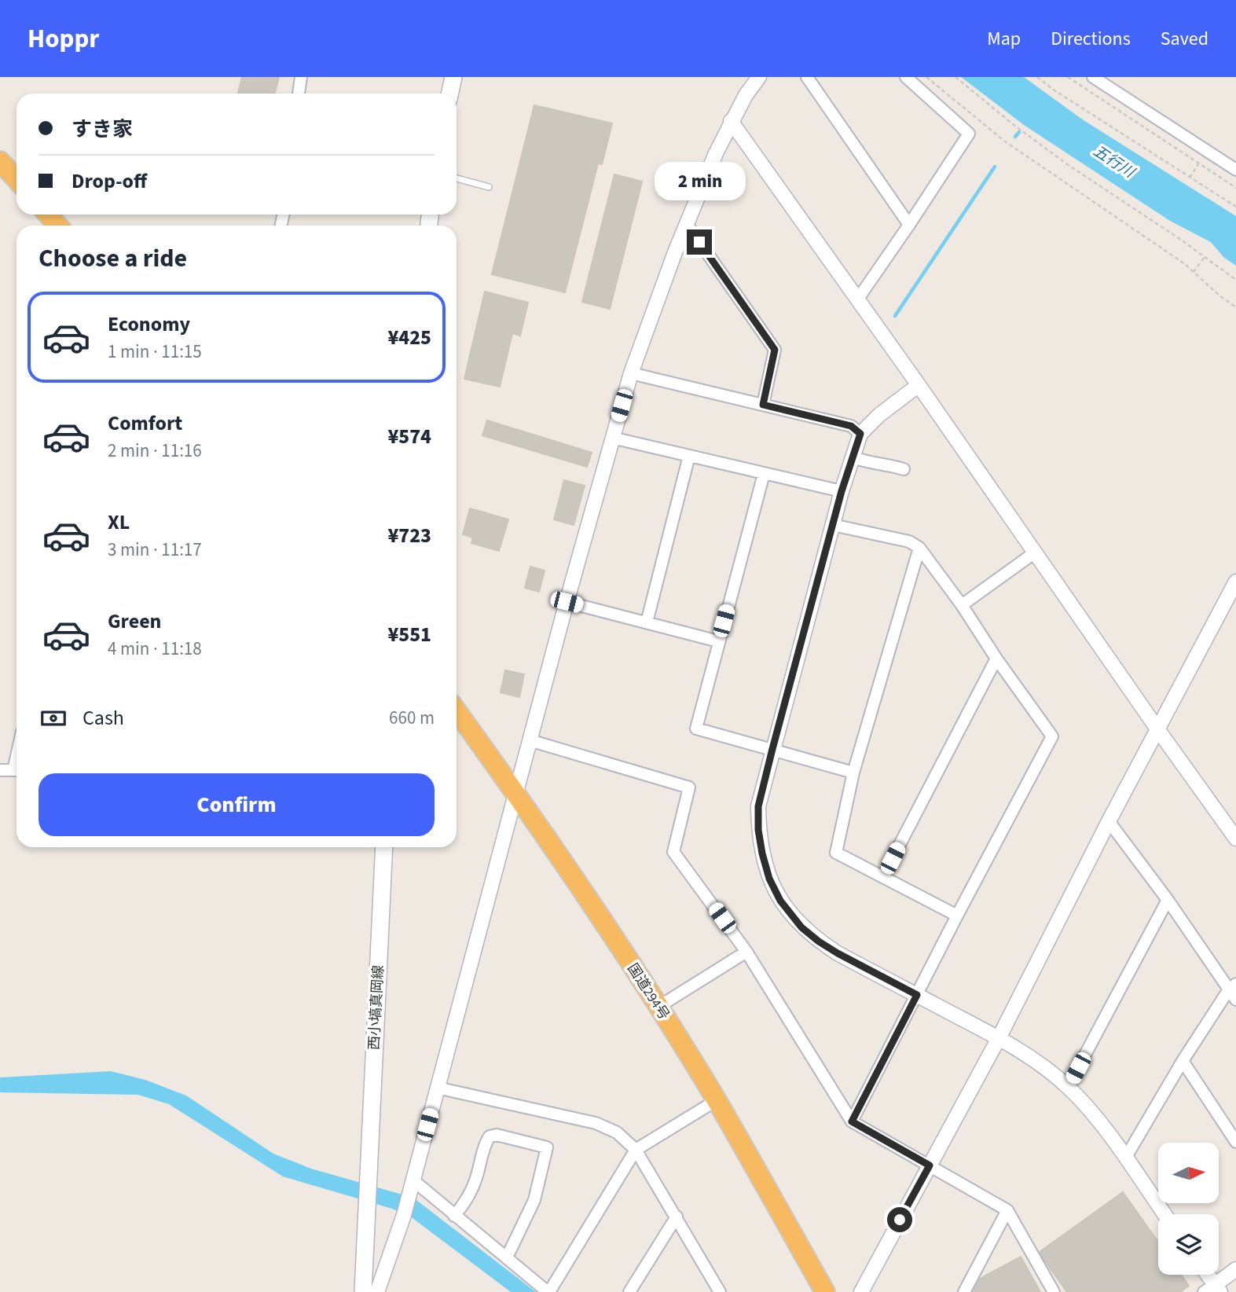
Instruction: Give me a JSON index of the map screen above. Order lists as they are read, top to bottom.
{
  "streets": {
    "highway": ["国道294号"],
    "main road": ["西小塙真岡線"]
  },
  "water": ["五行川"],
  "north": "right",
  "page": {
    "header": "Hoppr",
    "nav": ["Map", "Directions", "Saved"],
    "banner": ["すき家", "Drop-off"],
    "bubble": "2 min",
    "heading": "Choose a ride",
    "list": [
      {
        "name": "Economy",
        "note": "1 min · 11:15",
        "value": "¥425"
      },
      {
        "name": "Comfort",
        "note": "2 min · 11:16",
        "value": "¥574"
      },
      {
        "name": "XL",
        "note": "3 min · 11:17",
        "value": "¥723"
      },
      {
        "name": "Green",
        "note": "4 min · 11:18",
        "value": "¥551"
      }
    ],
    "pay": ["Cash", "660 m"],
    "buttons": "Confirm"
  }
}
